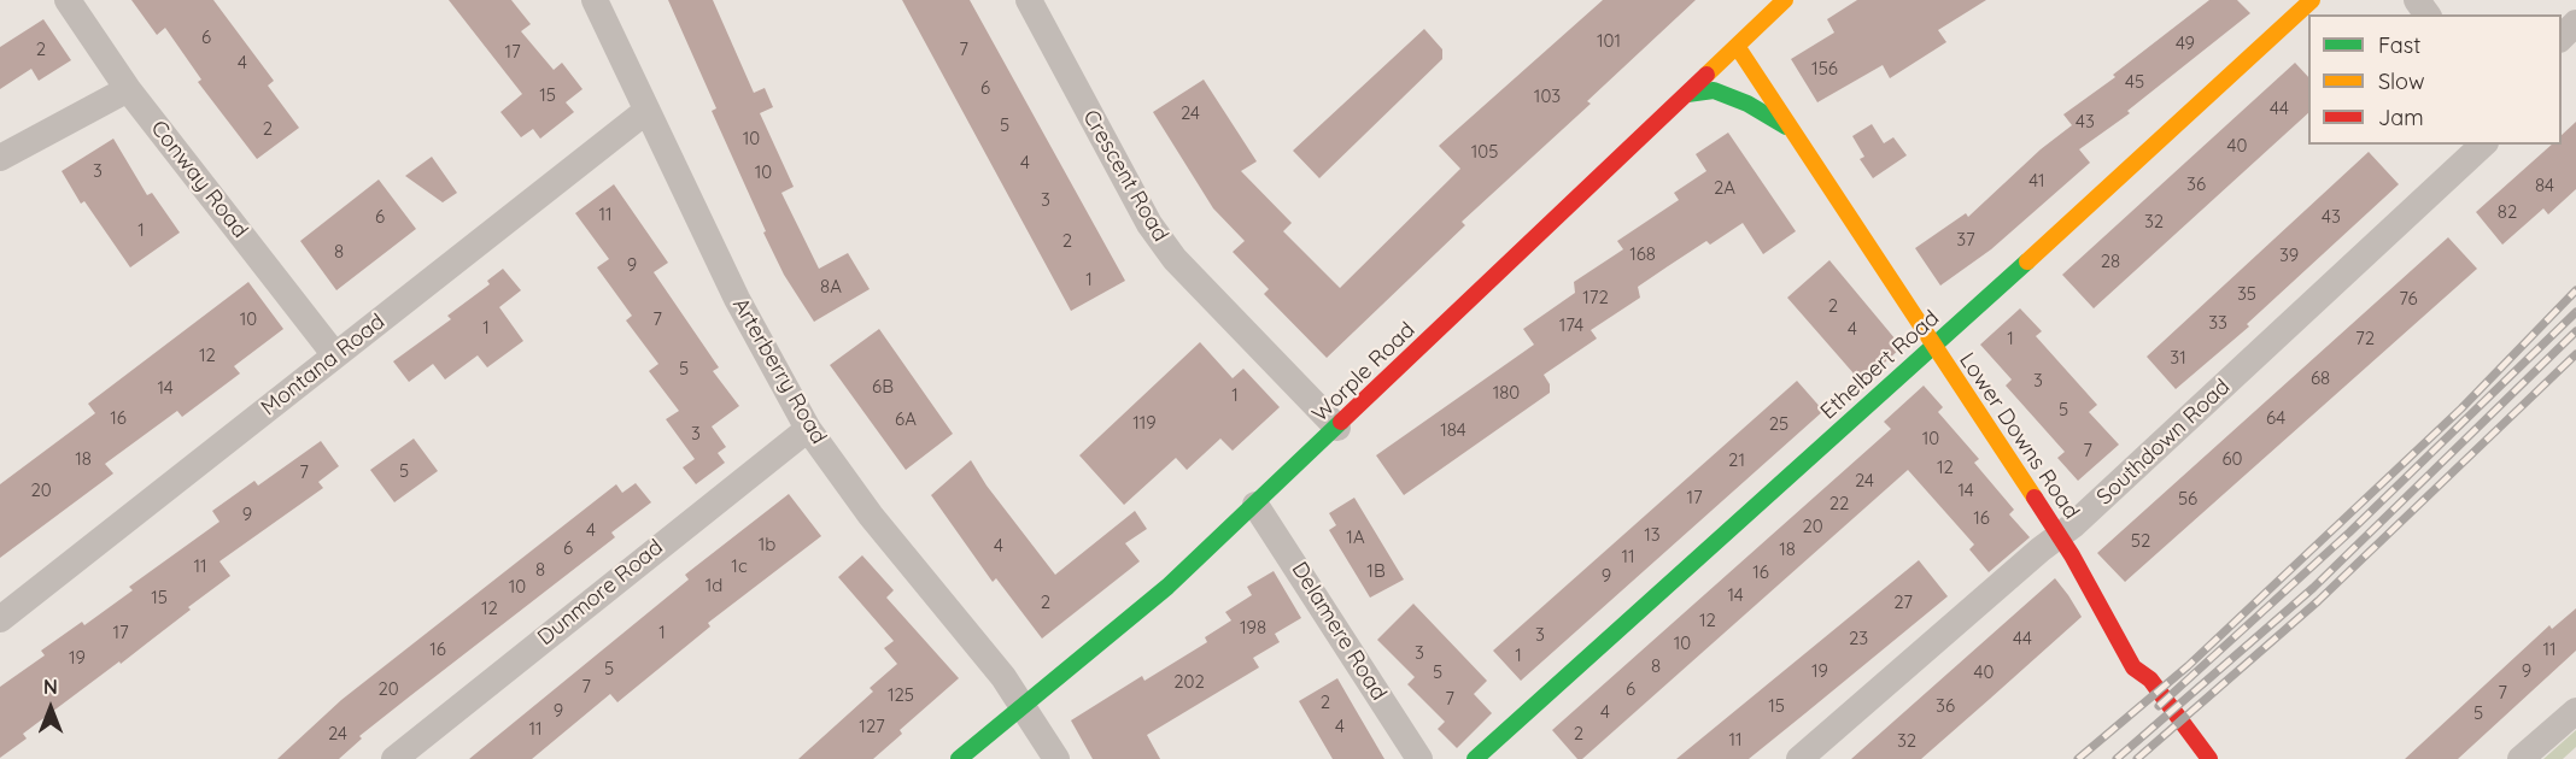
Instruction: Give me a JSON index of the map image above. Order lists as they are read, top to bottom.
{
  "streets": {
    "street": [
      "Crescent Road",
      "Conway Road",
      "Montana Road",
      "Ethelbert Road",
      "Arterberry Road",
      "Worple Road",
      "Lower Downs Road",
      "Southdown Road",
      "Dunmore Road",
      "Delamere Road"
    ]
  },
  "crossings": [
    ["Crescent Road", "Worple Road"],
    ["Conway Road", "Montana Road"],
    ["Montana Road", "Arterberry Road"],
    ["Ethelbert Road", "Lower Downs Road"],
    ["Arterberry Road", "Worple Road"],
    ["Arterberry Road", "Dunmore Road"],
    ["Worple Road", "Lower Downs Road"],
    ["Worple Road", "Delamere Road"],
    ["Lower Downs Road", "Southdown Road"]
  ],
  "house_numbers": [
    "6",
    "101",
    "49",
    "2",
    "7",
    "17",
    "4",
    "156",
    "45",
    "6",
    "15",
    "103",
    "44",
    "24",
    "43",
    "5",
    "2",
    "10",
    "40",
    "105",
    "4",
    "3",
    "10",
    "41",
    "36",
    "84",
    "2A",
    "3",
    "82",
    "11",
    "6",
    "43",
    "32",
    "1",
    "37",
    "2",
    "8",
    "168",
    "39",
    "28",
    "9",
    "1",
    "8A",
    "35",
    "172",
    "76",
    "2",
    "10",
    "7",
    "33",
    "174",
    "1",
    "4",
    "1",
    "72",
    "12",
    "31",
    "5",
    "68",
    "3",
    "6B",
    "14",
    "180",
    "1",
    "5",
    "16",
    "64",
    "6A",
    "119",
    "25",
    "184",
    "3",
    "10",
    "7",
    "18",
    "60",
    "21",
    "12",
    "5",
    "7",
    "24",
    "20",
    "14",
    "17",
    "56",
    "22",
    "9",
    "16",
    "20",
    "4",
    "13",
    "1A",
    "52",
    "1b",
    "4",
    "6",
    "18",
    "11",
    "11",
    "1c",
    "8",
    "1B",
    "16",
    "9",
    "1d",
    "10",
    "14",
    "15",
    "2",
    "27",
    "12",
    "12",
    "198",
    "17",
    "1",
    "3",
    "23",
    "44",
    "10",
    "16",
    "11",
    "3",
    "1",
    "19",
    "8",
    "5",
    "19",
    "9",
    "5",
    "40",
    "202",
    "7",
    "20",
    "6",
    "7",
    "125",
    "7",
    "2",
    "15",
    "36",
    "9",
    "4",
    "5",
    "127",
    "4",
    "11",
    "24",
    "2",
    "11",
    "32"
  ],
  "legend": ["Fast", "Slow", "Jam"],
  "north": "top"
}
